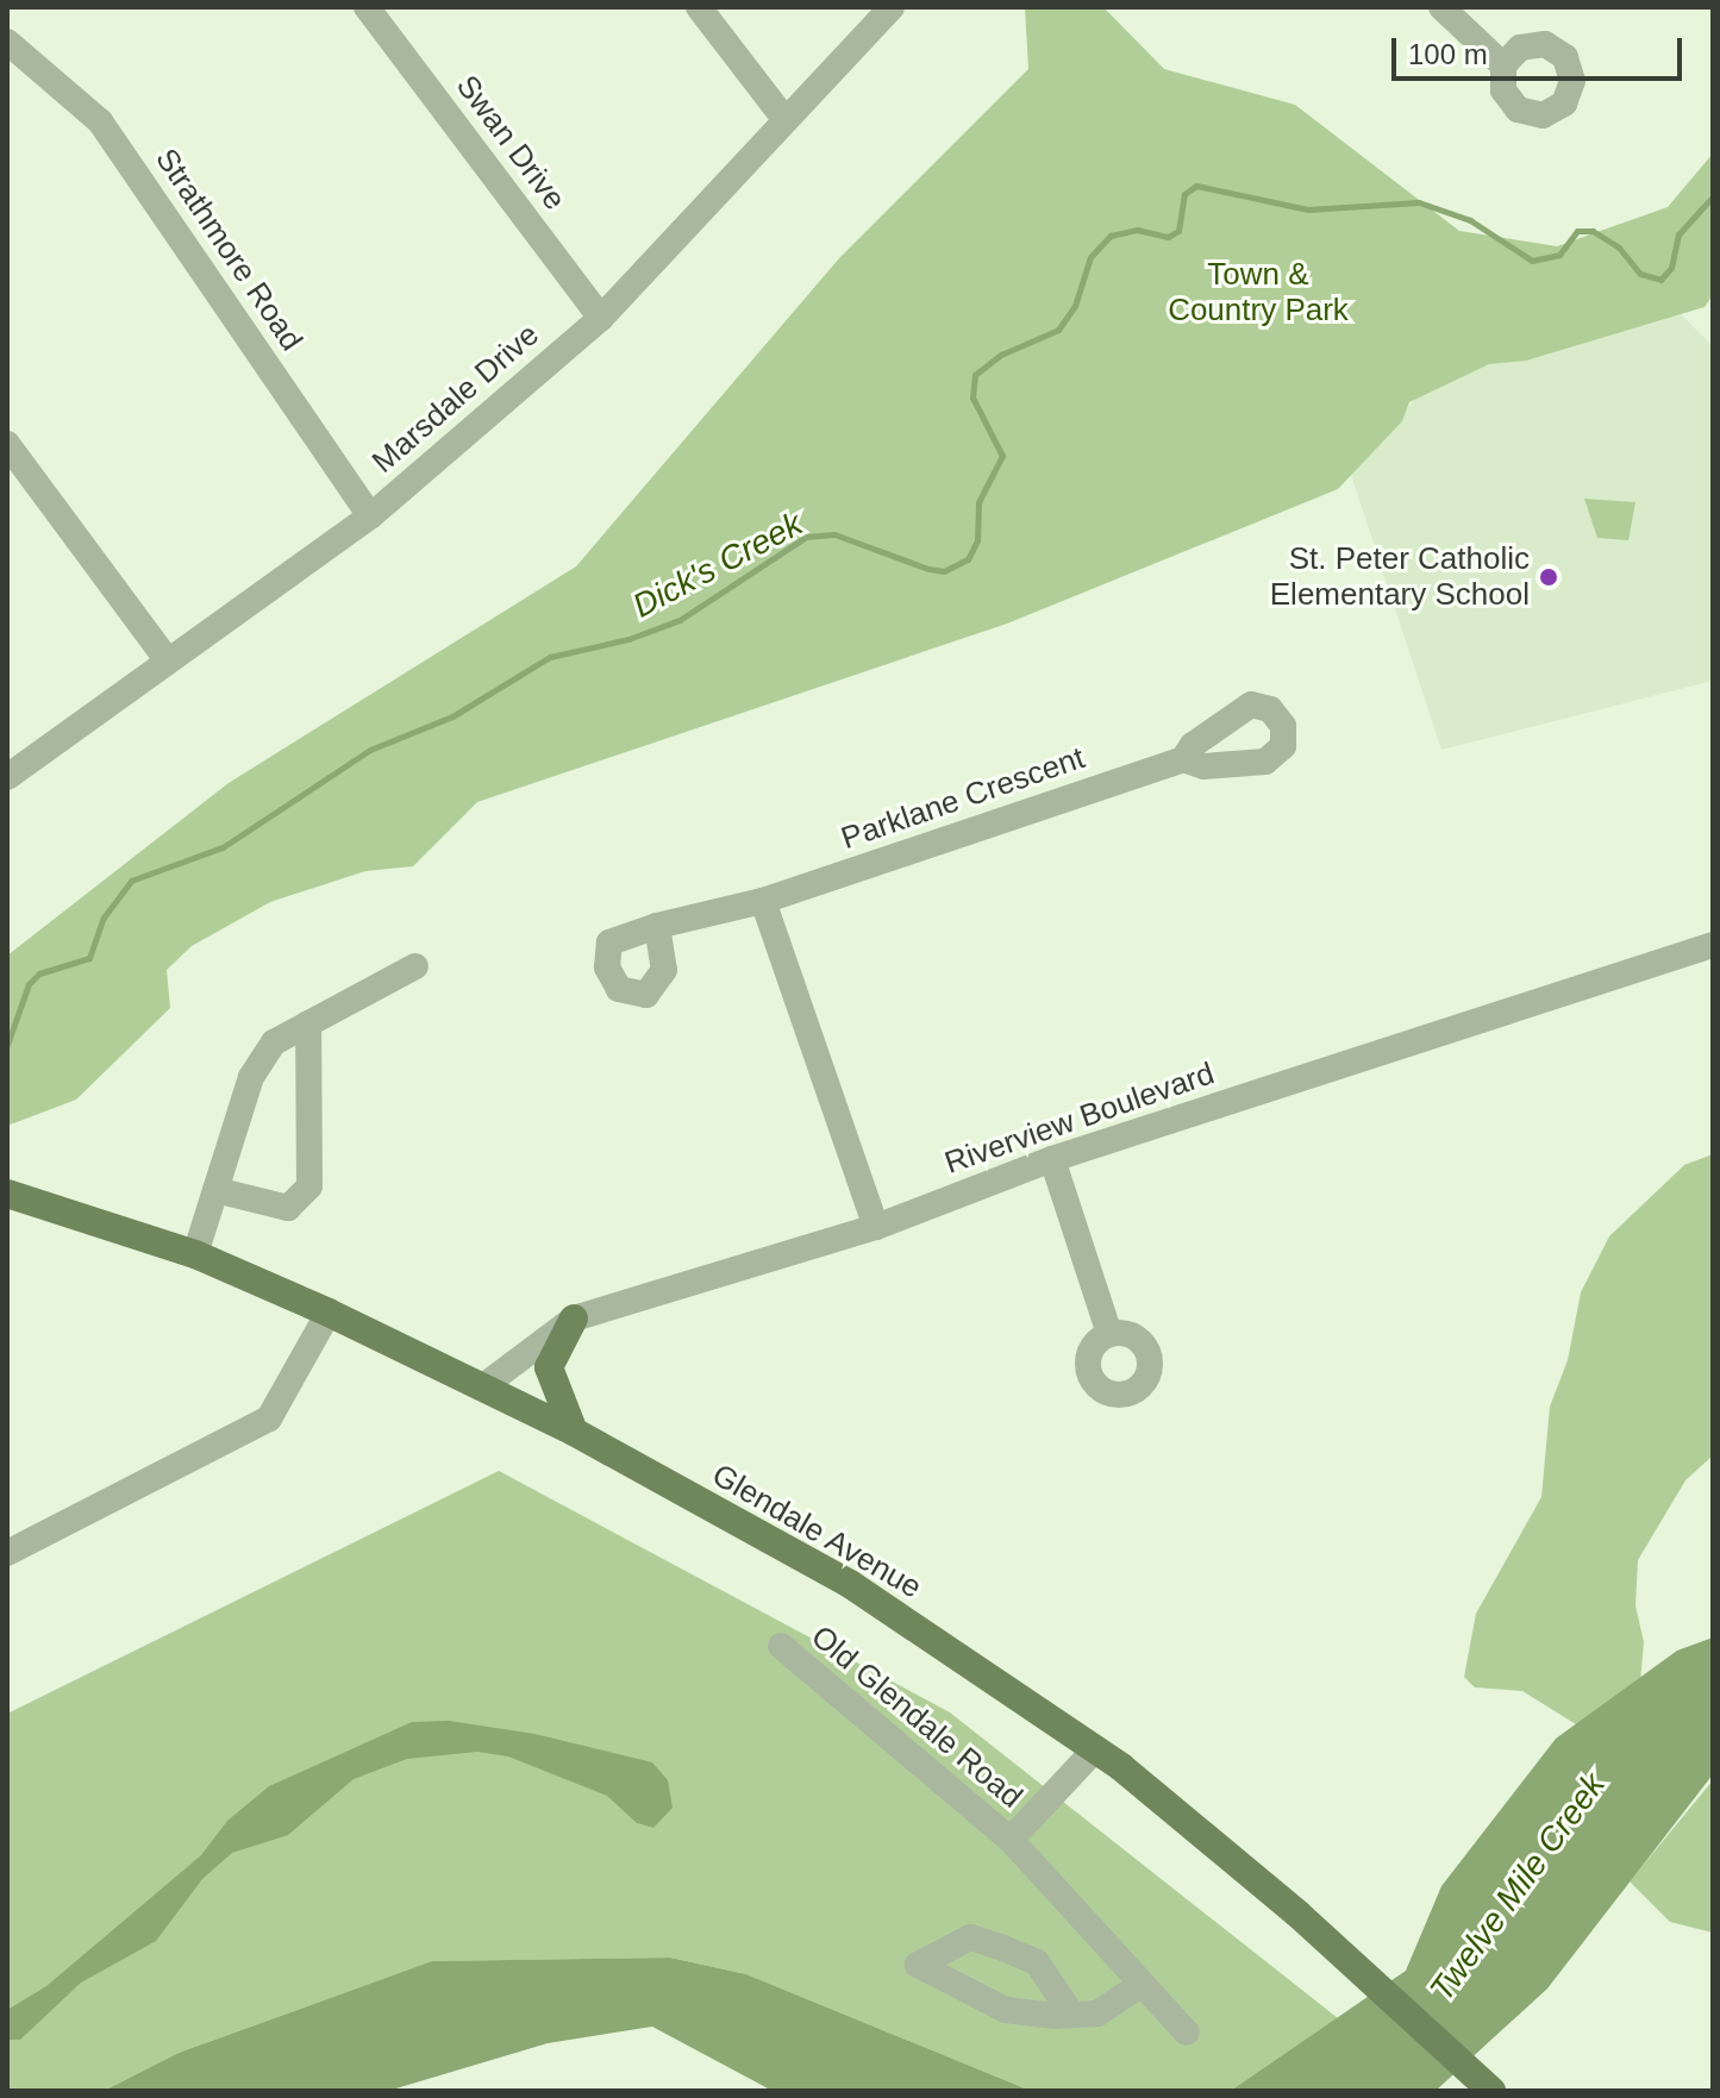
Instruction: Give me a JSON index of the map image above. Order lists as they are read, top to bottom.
{
  "streets": {
    "main road": ["Glendale Avenue"],
    "street": [
      "Swan Drive",
      "Strathmore Road",
      "Marsdale Drive",
      "Parklane Crescent",
      "Riverview Boulevard",
      "Old Glendale Road"
    ]
  },
  "crossings": [
    ["Swan Drive", "Marsdale Drive"],
    ["Strathmore Road", "Marsdale Drive"],
    ["Riverview Boulevard", "Glendale Avenue"],
    ["Glendale Avenue", "Old Glendale Road"]
  ],
  "water": ["Dick's Creek", "Twelve Mile Creek"],
  "parks": ["Town & Country Park"],
  "places": ["St. Peter Catholic Elementary School"],
  "scale_bar": "100 m"
}
